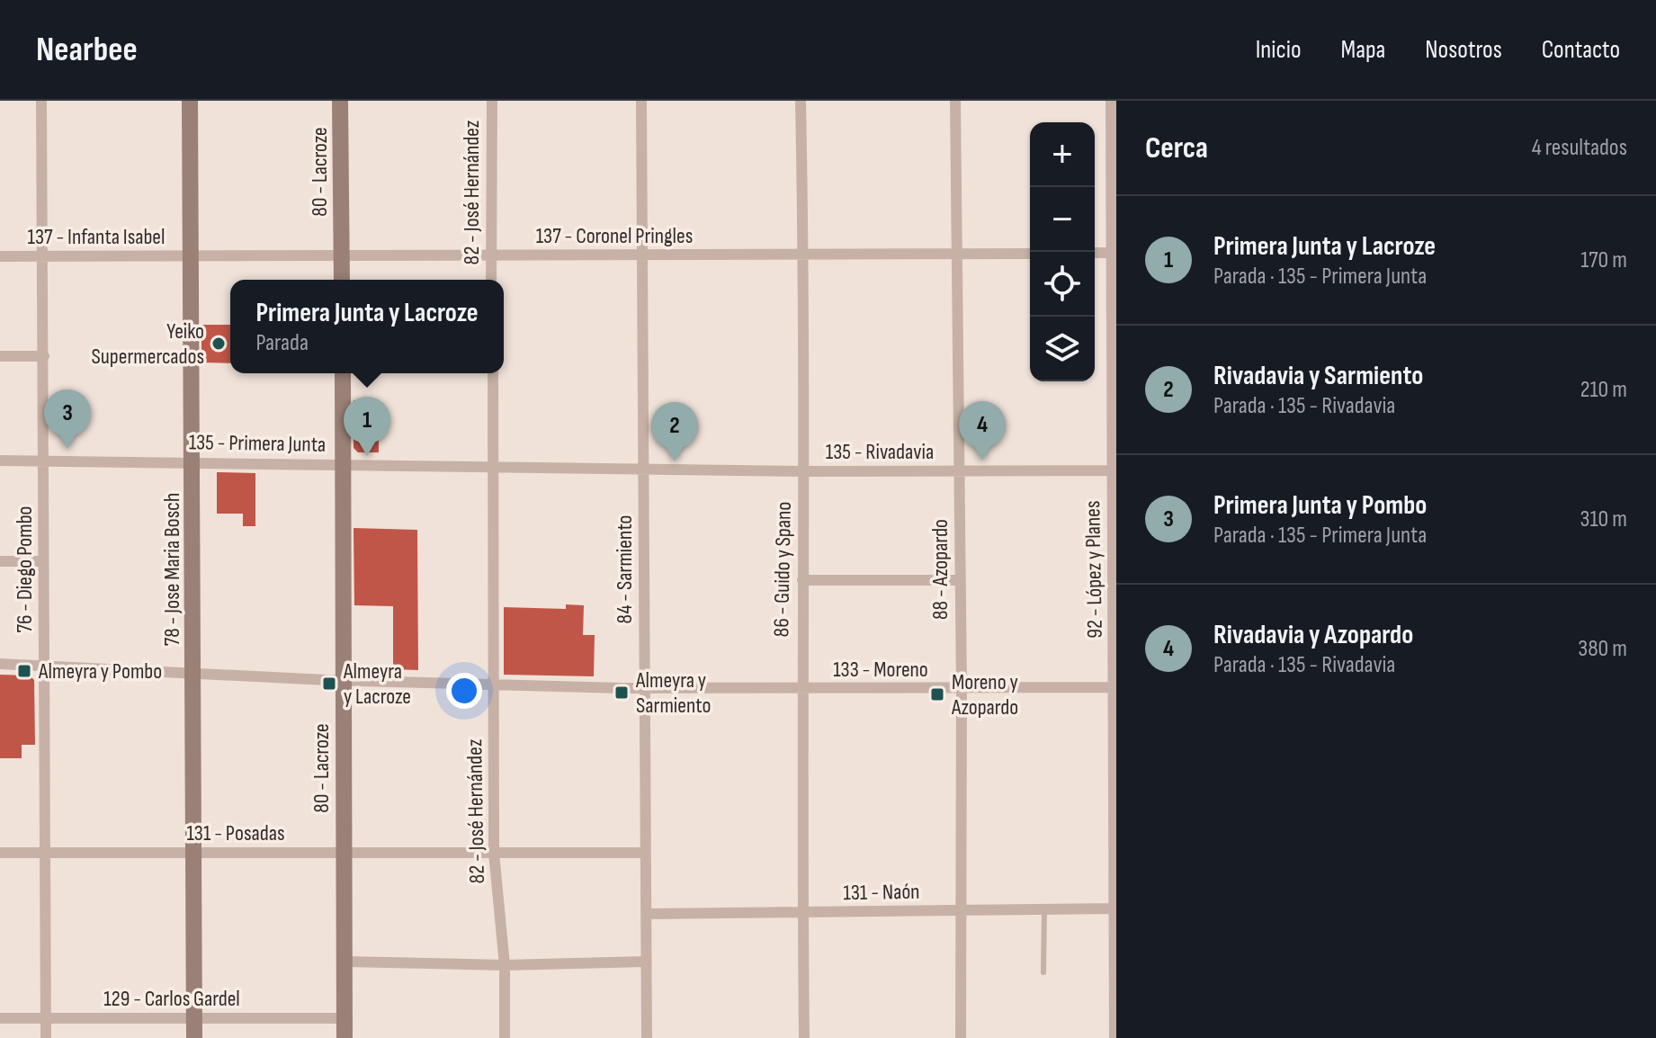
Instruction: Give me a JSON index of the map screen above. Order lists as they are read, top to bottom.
{
  "streets": {
    "street": [
      "80 - Lacroze",
      "82 - José Hernández",
      "137 - Coronel Pringles",
      "137 - Infanta Isabel",
      "135 - Primera Junta",
      "135 - Rivadavia",
      "76 - Diego Pombo",
      "78 - Jose Maria Bosch",
      "84 - Sarmiento",
      "86 - Guido y Spano",
      "88 - Azopardo",
      "92 - López y Planes",
      "133 - Moreno",
      "131 - Posadas",
      "131 - Naón",
      "129 - Carlos Gardel"
    ]
  },
  "crossings": [
    ["80 - Lacroze", "137 - Coronel Pringles"],
    ["80 - Lacroze", "135 - Primera Junta"],
    ["80 - Lacroze", "133 - Moreno"],
    ["80 - Lacroze", "131 - Posadas"],
    ["80 - Lacroze", "129 - Carlos Gardel"],
    ["82 - José Hernández", "137 - Coronel Pringles"],
    ["82 - José Hernández", "135 - Primera Junta"],
    ["82 - José Hernández", "133 - Moreno"],
    ["82 - José Hernández", "131 - Posadas"],
    ["137 - Coronel Pringles", "137 - Infanta Isabel"],
    ["137 - Coronel Pringles", "78 - Jose Maria Bosch"],
    ["137 - Coronel Pringles", "84 - Sarmiento"],
    ["137 - Coronel Pringles", "86 - Guido y Spano"],
    ["137 - Coronel Pringles", "88 - Azopardo"],
    ["137 - Infanta Isabel", "76 - Diego Pombo"],
    ["137 - Infanta Isabel", "78 - Jose Maria Bosch"],
    ["135 - Primera Junta", "135 - Rivadavia"],
    ["135 - Primera Junta", "76 - Diego Pombo"],
    ["135 - Primera Junta", "78 - Jose Maria Bosch"],
    ["135 - Primera Junta", "84 - Sarmiento"],
    ["135 - Rivadavia", "84 - Sarmiento"],
    ["135 - Rivadavia", "86 - Guido y Spano"],
    ["135 - Rivadavia", "88 - Azopardo"],
    ["135 - Rivadavia", "92 - López y Planes"],
    ["76 - Diego Pombo", "133 - Moreno"],
    ["76 - Diego Pombo", "131 - Posadas"],
    ["76 - Diego Pombo", "129 - Carlos Gardel"],
    ["78 - Jose Maria Bosch", "133 - Moreno"],
    ["78 - Jose Maria Bosch", "131 - Posadas"],
    ["78 - Jose Maria Bosch", "129 - Carlos Gardel"],
    ["84 - Sarmiento", "133 - Moreno"],
    ["84 - Sarmiento", "131 - Posadas"],
    ["84 - Sarmiento", "131 - Naón"],
    ["86 - Guido y Spano", "133 - Moreno"],
    ["86 - Guido y Spano", "131 - Naón"],
    ["88 - Azopardo", "133 - Moreno"],
    ["88 - Azopardo", "131 - Naón"],
    ["92 - López y Planes", "133 - Moreno"],
    ["92 - López y Planes", "131 - Naón"]
  ],
  "places": {
    "other": ["Yeiko Supermercados"],
    "transit": [
      "Almeyra y Pombo",
      "Almeyra y Lacroze",
      "Almeyra y Sarmiento",
      "Moreno y Azopardo"
    ]
  },
  "page": {
    "header": "Nearbee",
    "nav": [
      "Inicio",
      "Mapa",
      "Nosotros",
      "Contacto"
    ],
    "heading": ["Cerca", "4 resultados"],
    "map_buttons": ["+", "−"],
    "list": [
      {
        "mark": "1",
        "name": "Primera Junta y Lacroze",
        "note": "Parada · 135 - Primera Junta",
        "value": "170 m"
      },
      {
        "mark": "2",
        "name": "Rivadavia y Sarmiento",
        "note": "Parada · 135 - Rivadavia",
        "value": "210 m"
      },
      {
        "mark": "3",
        "name": "Primera Junta y Pombo",
        "note": "Parada · 135 - Primera Junta",
        "value": "310 m"
      },
      {
        "mark": "4",
        "name": "Rivadavia y Azopardo",
        "note": "Parada · 135 - Rivadavia",
        "value": "380 m"
      }
    ],
    "popup": ["Primera Junta y Lacroze", "Parada"],
    "pins": [
      "3",
      "1",
      "4",
      "2"
    ]
  }
}
